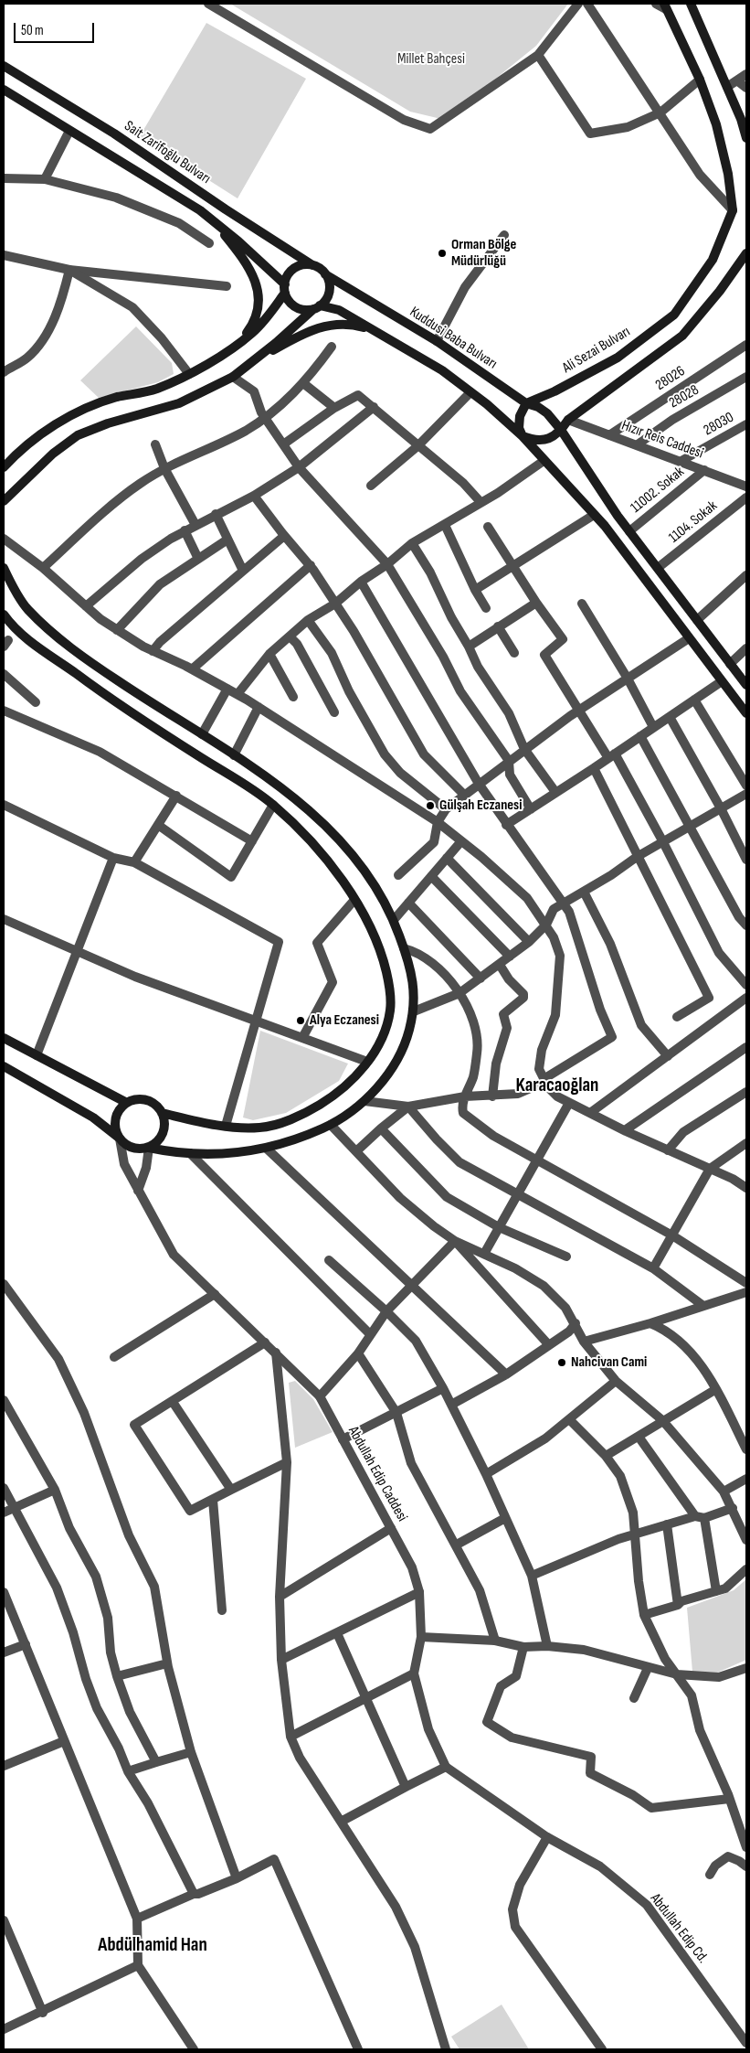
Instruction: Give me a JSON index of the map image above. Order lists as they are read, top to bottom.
{
  "streets": {
    "main road": ["Sait Zarifoğlu Bulvarı", "Kuddusi Baba Bulvarı", "Ali Sezai Bulvarı"],
    "street": [
      "28026",
      "28028",
      "28030",
      "Hızır Reis Caddesi",
      "11002. Sokak",
      "1104. Sokak",
      "Abdullah Edip Caddesi",
      "Abdullah Edip Cd."
    ]
  },
  "crossings": [
    ["Sait Zarifoğlu Bulvarı", "Kuddusi Baba Bulvarı"],
    ["Kuddusi Baba Bulvarı", "Ali Sezai Bulvarı"],
    ["Kuddusi Baba Bulvarı", "11002. Sokak"],
    ["Kuddusi Baba Bulvarı", "1104. Sokak"],
    ["28026", "Hızır Reis Caddesi"],
    ["28028", "Hızır Reis Caddesi"],
    ["28030", "Hızır Reis Caddesi"],
    ["Hızır Reis Caddesi", "11002. Sokak"]
  ],
  "districts": ["Karacaoğlan", "Abdülhamid Han"],
  "parks": ["Millet Bahçesi"],
  "places": [
    "Orman Bölge Müdürlüğü",
    "Gülşah Eczanesi",
    "Alya Eczanesi",
    "Nahcivan Cami"
  ],
  "scale_bar": "50 m"
}
